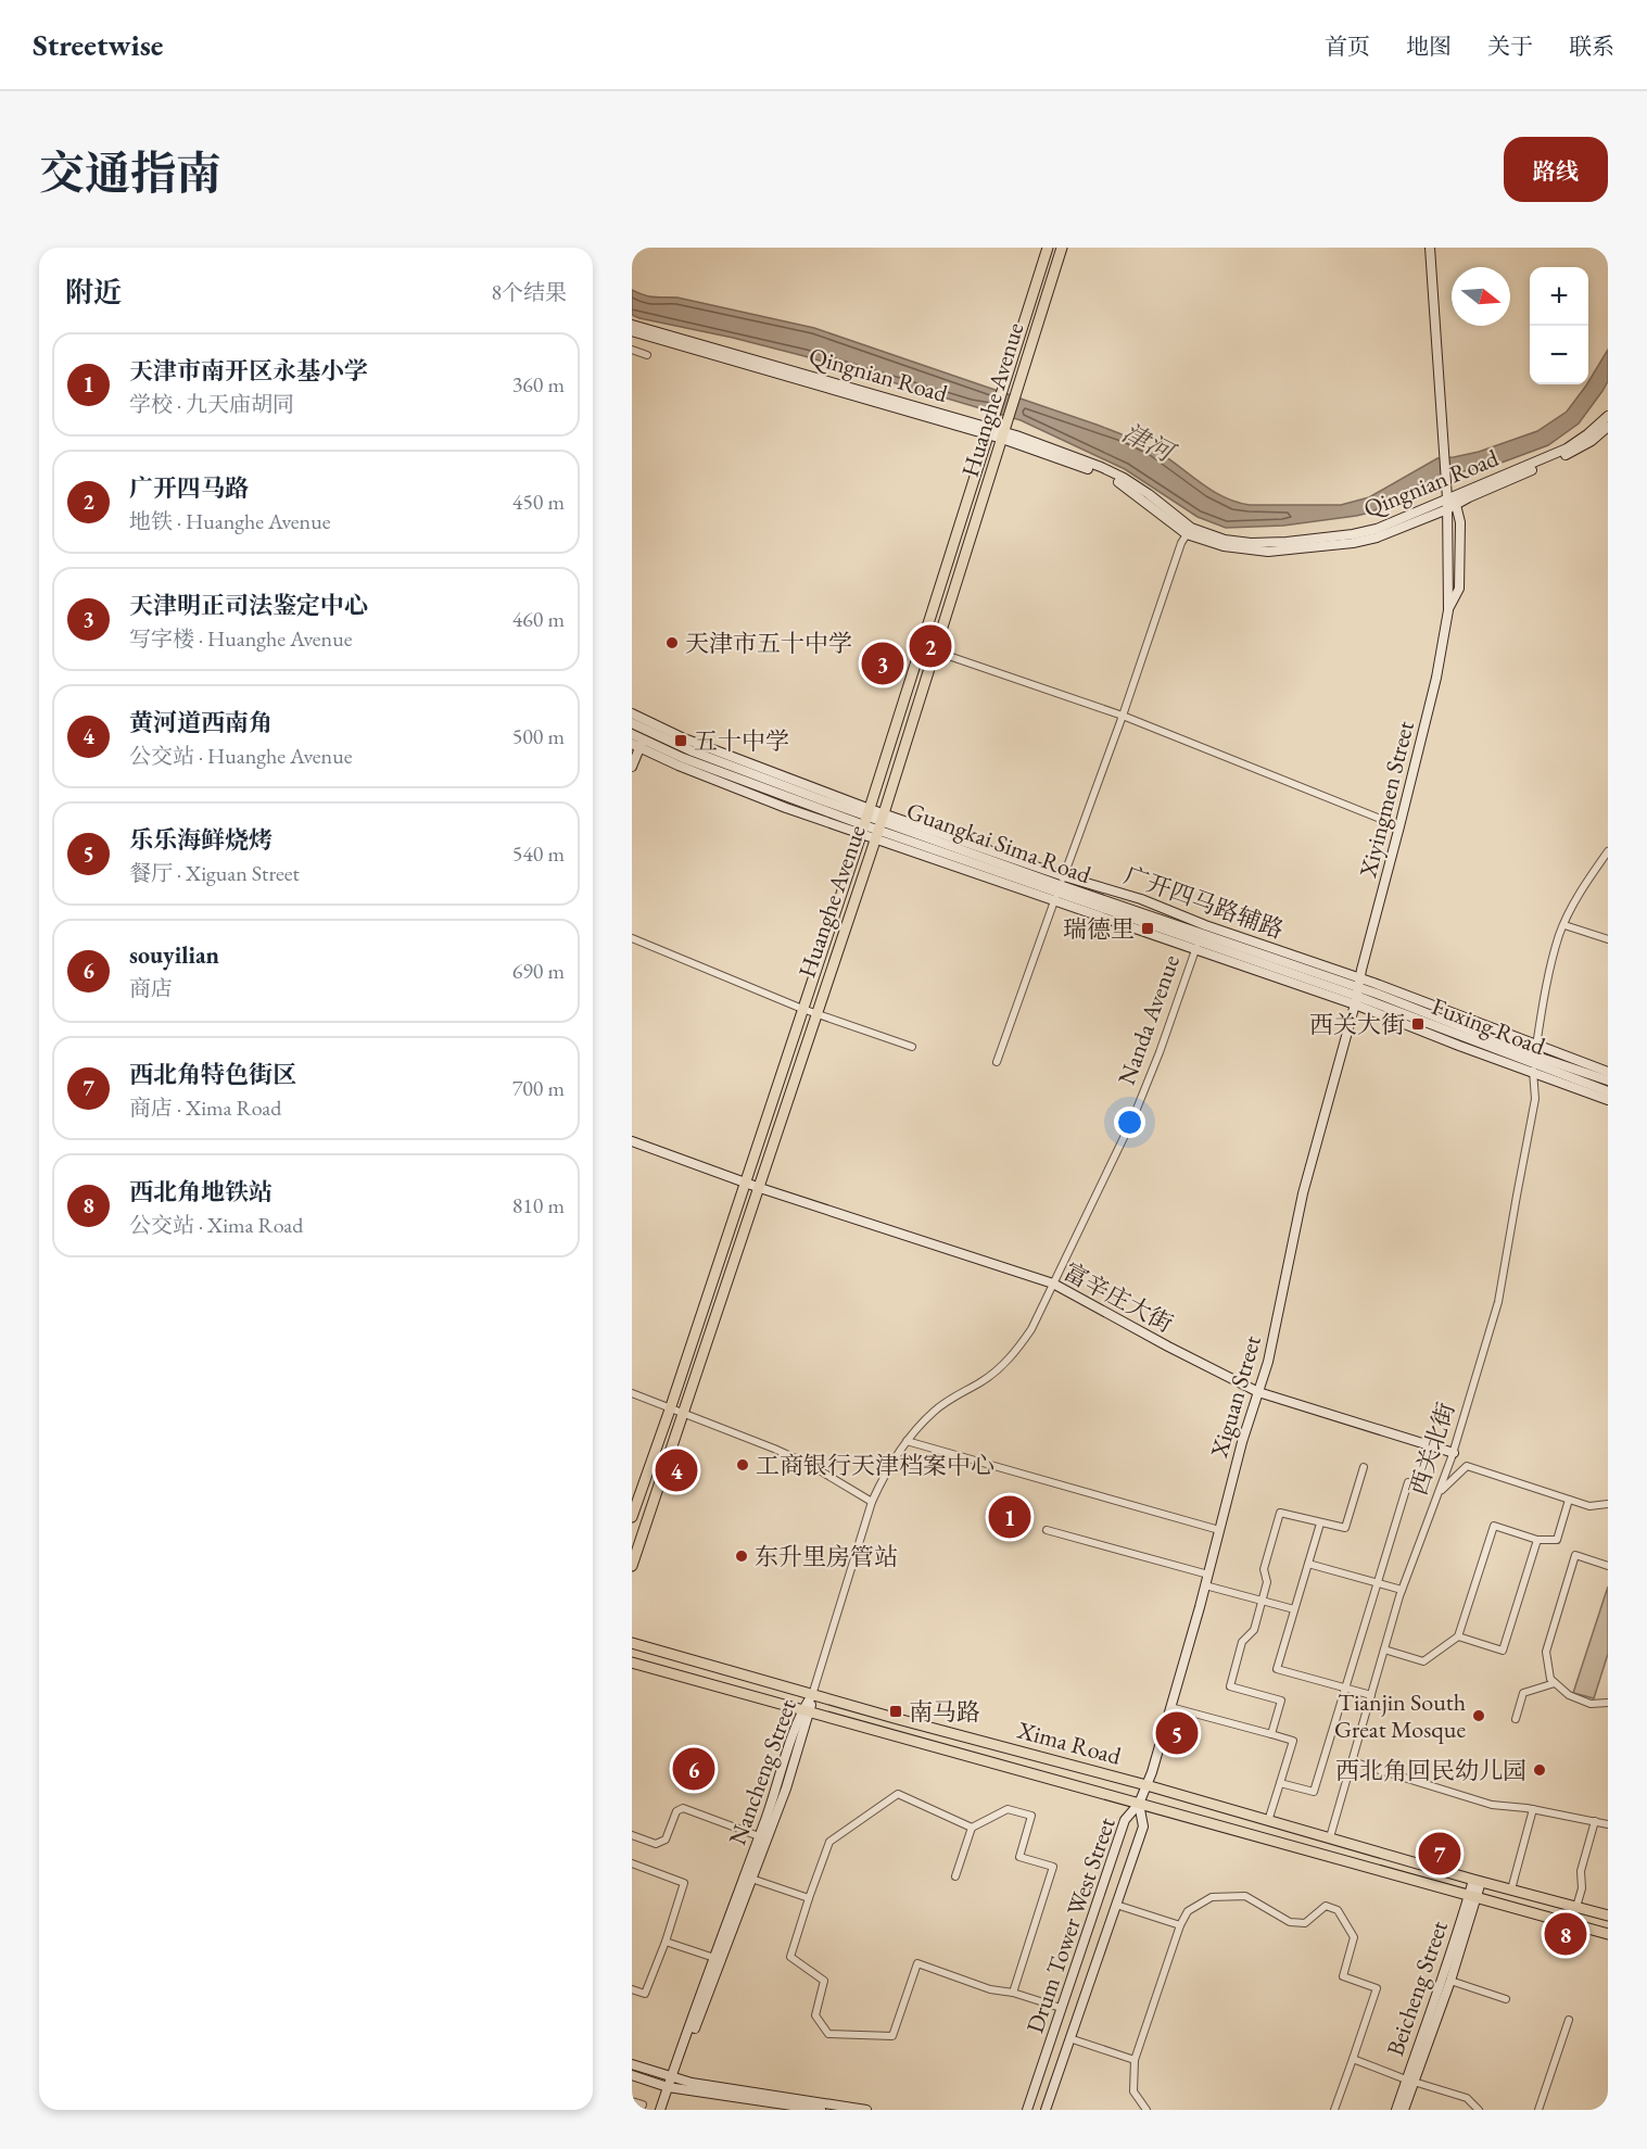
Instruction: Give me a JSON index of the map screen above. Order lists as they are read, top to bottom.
{
  "streets": {
    "main road": ["Huanghe Avenue", "Xima Road"],
    "street": [
      "Qingnian Road",
      "Xiyingmen Street",
      "Guangkai Sima Road",
      "广开四马路辅路",
      "Nanda Avenue",
      "Fuxing Road",
      "富辛庄大街",
      "Xiguan Street",
      "西关北街",
      "Nancheng Street",
      "Drum Tower West Street",
      "Beicheng Street"
    ]
  },
  "crossings": [
    ["Qingnian Road", "Huanghe Avenue"],
    ["Qingnian Road", "Xiyingmen Street"],
    ["Huanghe Avenue", "Guangkai Sima Road"],
    ["Huanghe Avenue", "富辛庄大街"],
    ["Xiyingmen Street", "Guangkai Sima Road"],
    ["Xiyingmen Street", "广开四马路辅路"],
    ["Xiyingmen Street", "Fuxing Road"],
    ["Xiyingmen Street", "Xiguan Street"],
    ["Guangkai Sima Road", "广开四马路辅路"],
    ["Guangkai Sima Road", "Nanda Avenue"],
    ["Guangkai Sima Road", "Fuxing Road"],
    ["Guangkai Sima Road", "Xiguan Street"],
    ["广开四马路辅路", "Nanda Avenue"],
    ["广开四马路辅路", "Fuxing Road"],
    ["广开四马路辅路", "Xiguan Street"],
    ["Nanda Avenue", "富辛庄大街"],
    ["Nanda Avenue", "Xima Road"],
    ["Nanda Avenue", "Nancheng Street"],
    ["Fuxing Road", "Xiguan Street"],
    ["Fuxing Road", "西关北街"],
    ["富辛庄大街", "Xiguan Street"],
    ["富辛庄大街", "西关北街"],
    ["Xiguan Street", "Xima Road"],
    ["Xiguan Street", "Drum Tower West Street"],
    ["西关北街", "Xima Road"],
    ["Xima Road", "Nancheng Street"],
    ["Xima Road", "Drum Tower West Street"],
    ["Xima Road", "Beicheng Street"]
  ],
  "water": ["津河"],
  "places": {
    "other": [
      "天津市五十中学",
      "工商银行天津档案中心",
      "东升里房管站",
      "Tianjin South Great Mosque",
      "西北角回民幼儿园"
    ],
    "transit": [
      "五十中学",
      "瑞德里",
      "西关大街",
      "南马路"
    ]
  },
  "north": "right",
  "page": {
    "header": "Streetwise",
    "nav": [
      "首页",
      "地图",
      "关于",
      "联系"
    ],
    "title": "交通指南",
    "buttons": "路线",
    "heading": ["附近", "8个结果"],
    "map_buttons": ["+", "−"],
    "list": [
      {
        "mark": "1",
        "name": "天津市南开区永基小学",
        "note": "学校 · 九天庙胡同",
        "value": "360 m"
      },
      {
        "mark": "2",
        "name": "广开四马路",
        "note": "地铁 · Huanghe Avenue",
        "value": "450 m"
      },
      {
        "mark": "3",
        "name": "天津明正司法鉴定中心",
        "note": "写字楼 · Huanghe Avenue",
        "value": "460 m"
      },
      {
        "mark": "4",
        "name": "黄河道西南角",
        "note": "公交站 · Huanghe Avenue",
        "value": "500 m"
      },
      {
        "mark": "5",
        "name": "乐乐海鲜烧烤",
        "note": "餐厅 · Xiguan Street",
        "value": "540 m"
      },
      {
        "mark": "6",
        "name": "souyilian",
        "note": "商店",
        "value": "690 m"
      },
      {
        "mark": "7",
        "name": "西北角特色街区",
        "note": "商店 · Xima Road",
        "value": "700 m"
      },
      {
        "mark": "8",
        "name": "西北角地铁站",
        "note": "公交站 · Xima Road",
        "value": "810 m"
      }
    ],
    "pins": [
      "2",
      "3",
      "4",
      "1",
      "5",
      "6",
      "7",
      "8"
    ]
  }
}
